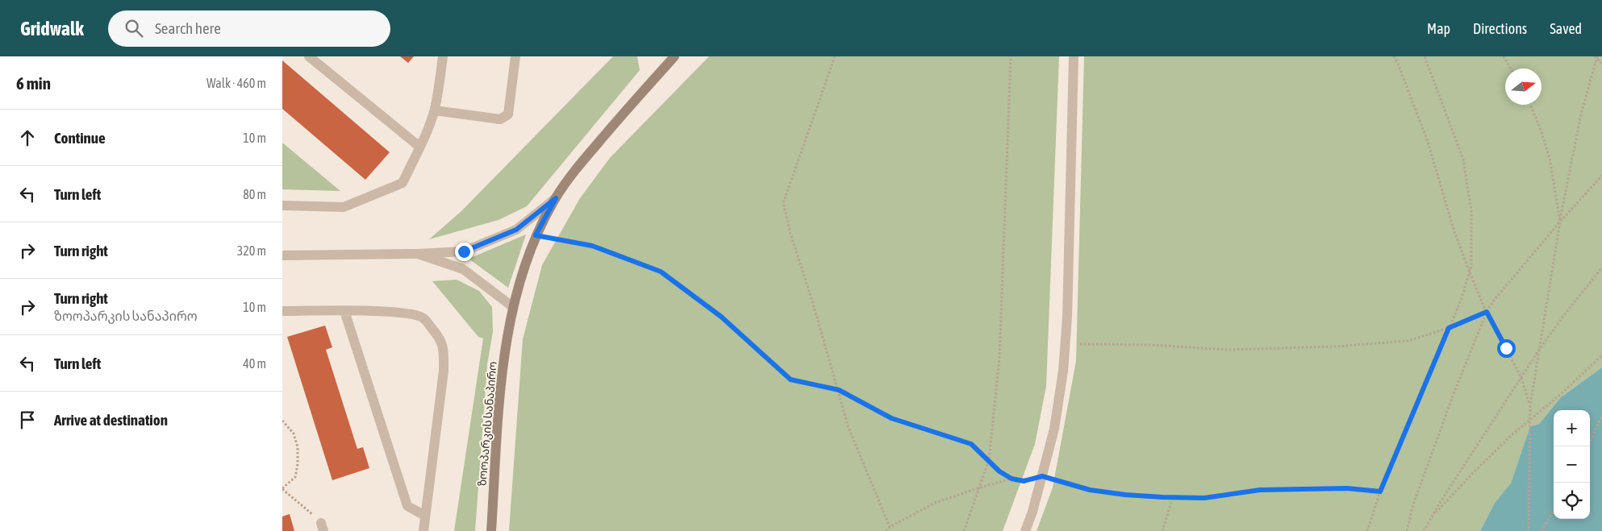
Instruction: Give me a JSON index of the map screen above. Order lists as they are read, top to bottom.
{
  "streets": {
    "main road": ["ზოოპარკის სანაპირო"]
  },
  "north": "right",
  "page": {
    "header": "Gridwalk",
    "search": "Search here",
    "nav": ["Map", "Directions", "Saved"],
    "heading": ["6 min", "Walk · 460 m"],
    "list": [
      ["Continue", "10 m"],
      ["Turn left", "80 m"],
      ["Turn right", "320 m"],
      ["Turn right", "ზოოპარკის სანაპირო", "10 m"],
      ["Turn left", "40 m"],
      "Arrive at destination"
    ],
    "map_buttons": ["+", "−"]
  }
}
